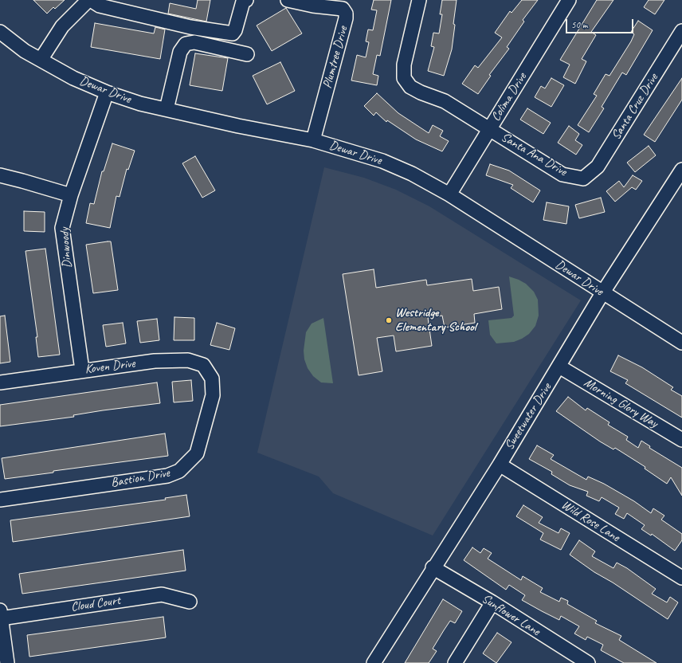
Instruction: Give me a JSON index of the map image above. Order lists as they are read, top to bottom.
{
  "streets": {
    "street": [
      "Plumtree Drive",
      "Dewar Drive",
      "Colima Drive",
      "Santa Cruz Drive",
      "Santa Ana Drive",
      "Dinwoody",
      "Koven Drive",
      "Morning Glory Way",
      "Sweetwater Drive",
      "Bastion Drive",
      "Wild Rose Lane",
      "Cloud Court",
      "Sunflower Lane"
    ]
  },
  "crossings": [
    ["Plumtree Drive", "Dewar Drive"],
    ["Dewar Drive", "Colima Drive"],
    ["Dewar Drive", "Dinwoody"],
    ["Dewar Drive", "Sweetwater Drive"],
    ["Colima Drive", "Santa Ana Drive"],
    ["Santa Cruz Drive", "Santa Ana Drive"],
    ["Dinwoody", "Koven Drive"],
    ["Koven Drive", "Bastion Drive"],
    ["Morning Glory Way", "Sweetwater Drive"],
    ["Sweetwater Drive", "Wild Rose Lane"],
    ["Sweetwater Drive", "Sunflower Lane"]
  ],
  "places": ["Westridge Elementary School"],
  "scale_bar": "50 m"
}
